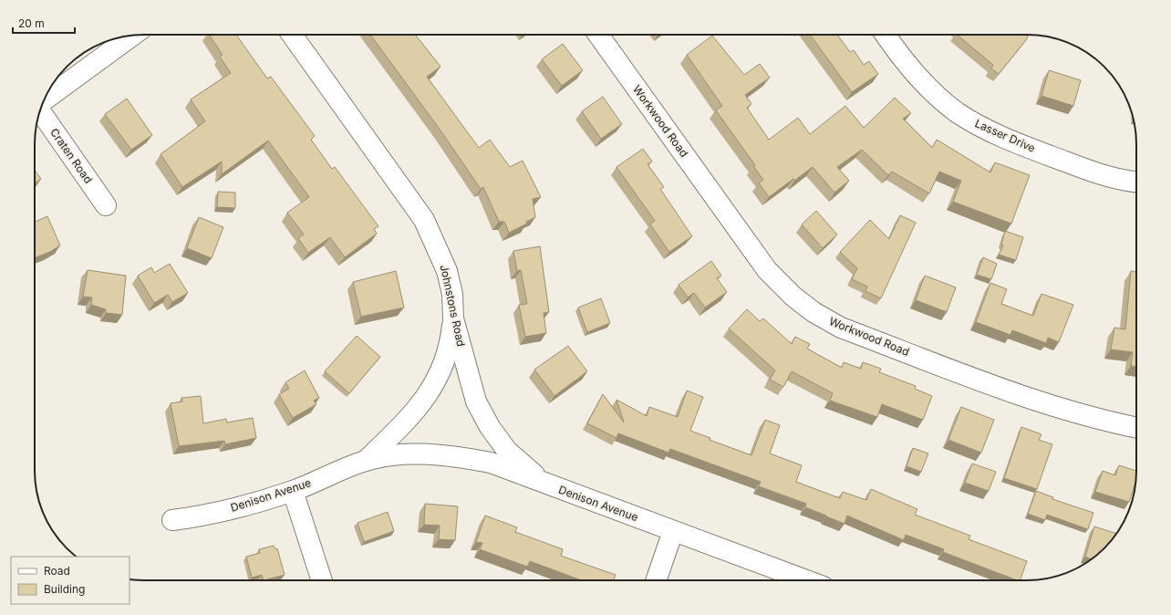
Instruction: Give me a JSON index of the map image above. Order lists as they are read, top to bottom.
{
  "streets": {
    "street": [
      "Workwood Road",
      "Lasser Drive",
      "Craten Road",
      "Johnstons Road",
      "Denison Avenue"
    ]
  },
  "crossings": [
    ["Johnstons Road", "Denison Avenue"]
  ],
  "legend": ["Road", "Building"],
  "scale_bar": "20 m"
}
